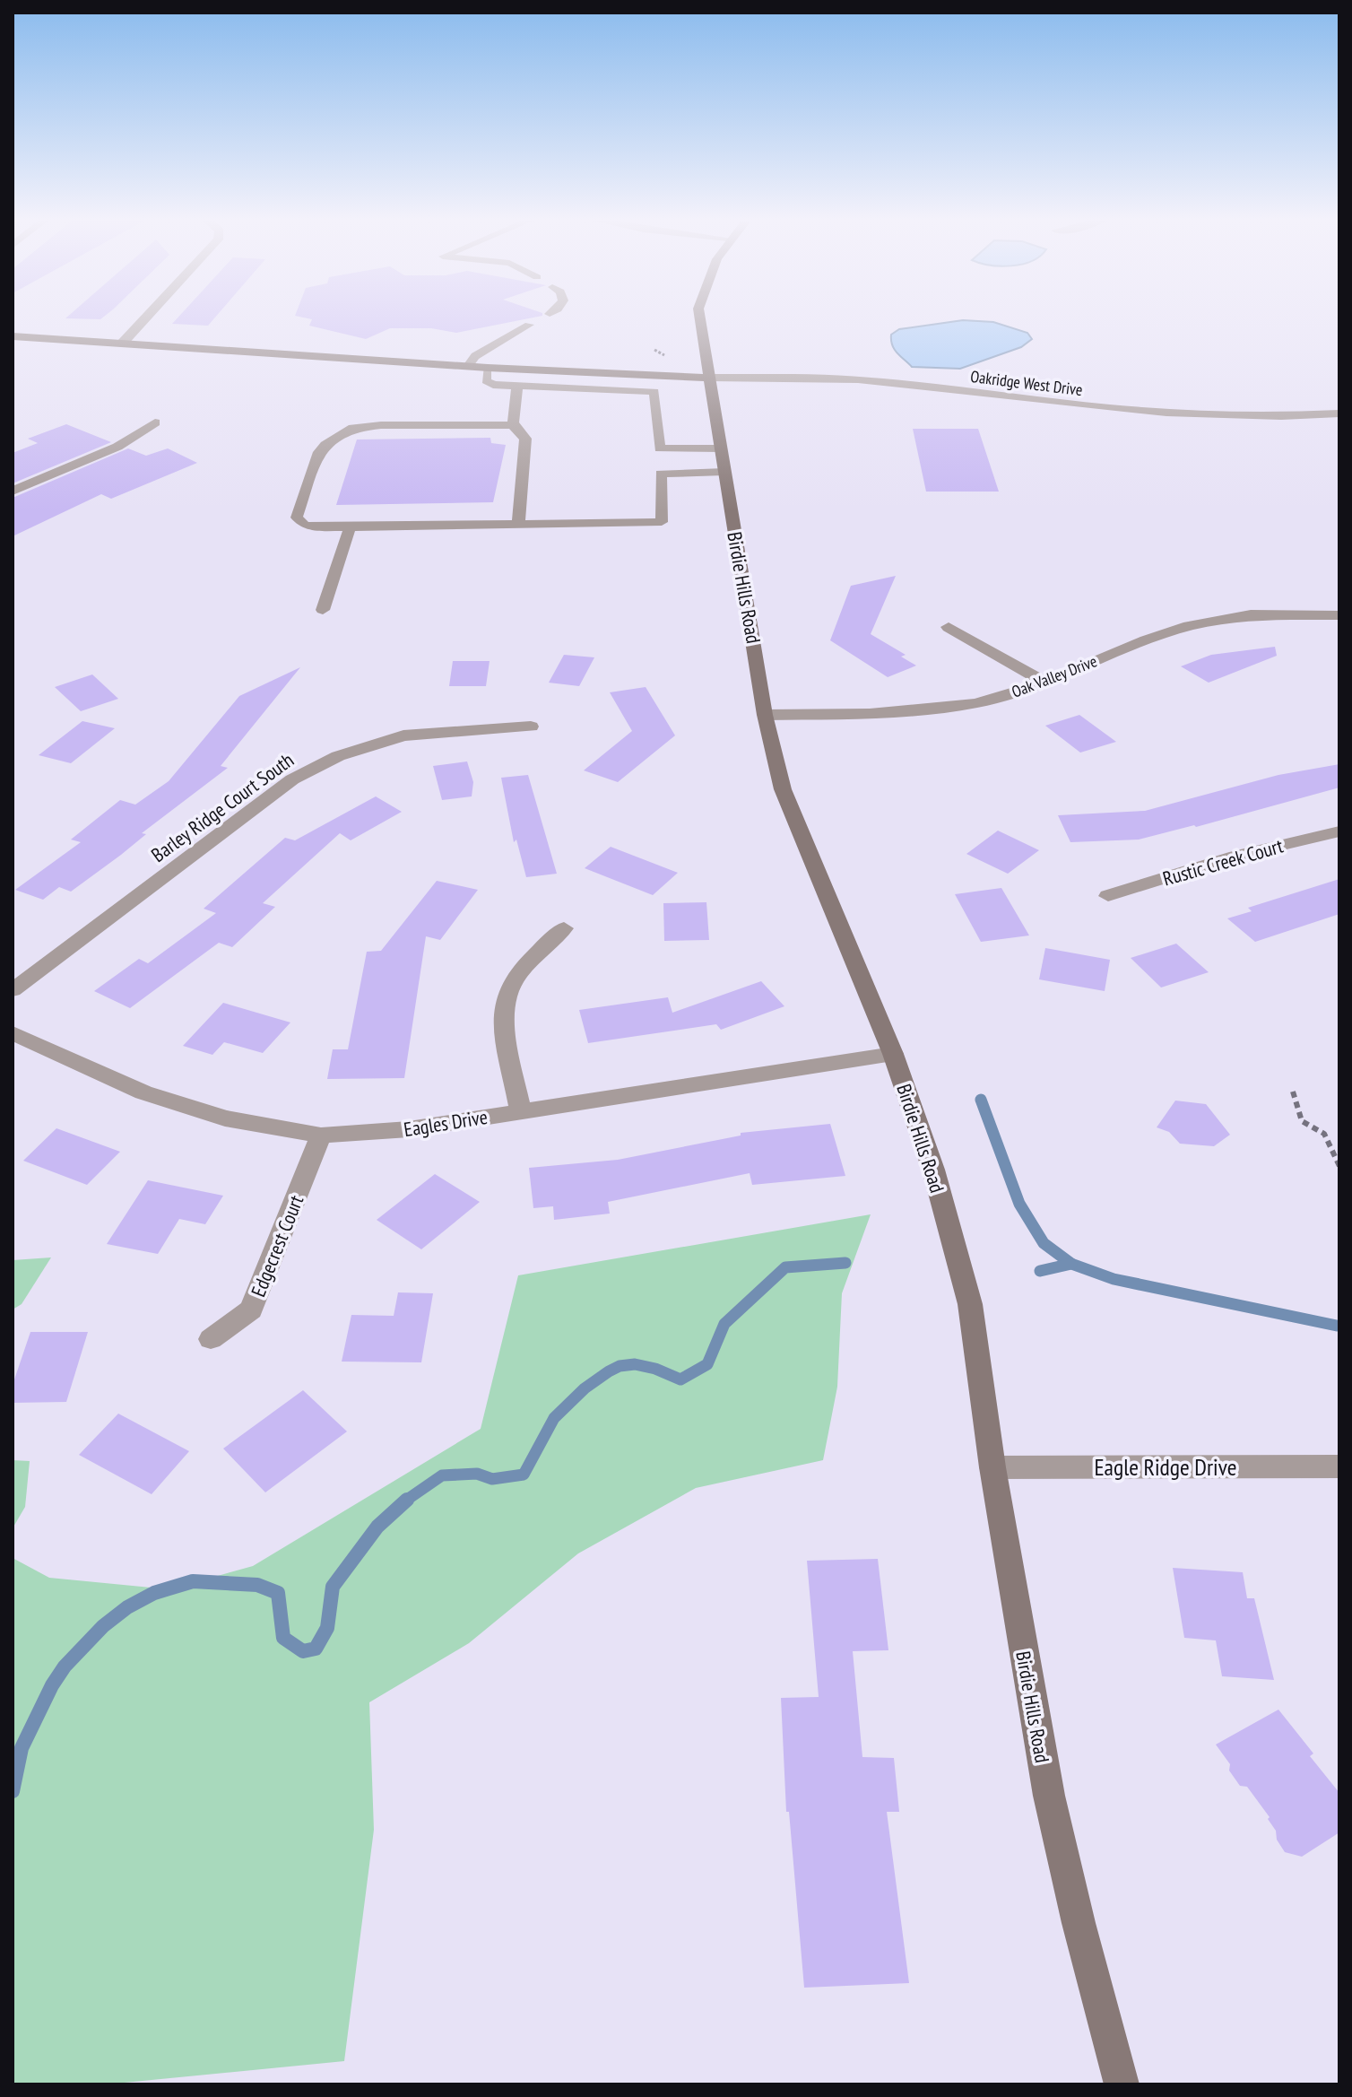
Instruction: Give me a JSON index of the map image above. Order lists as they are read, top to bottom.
{
  "streets": {
    "main road": ["Birdie Hills Road"],
    "street": [
      "Oakridge West Drive",
      "Oak Valley Drive",
      "Barley Ridge Court South",
      "Rustic Creek Court",
      "Eagles Drive",
      "Edgecrest Court",
      "Eagle Ridge Drive"
    ]
  },
  "crossings": [
    ["Oakridge West Drive", "Birdie Hills Road"],
    ["Birdie Hills Road", "Oak Valley Drive"],
    ["Birdie Hills Road", "Eagles Drive"],
    ["Birdie Hills Road", "Eagle Ridge Drive"],
    ["Eagles Drive", "Edgecrest Court"]
  ]
}
